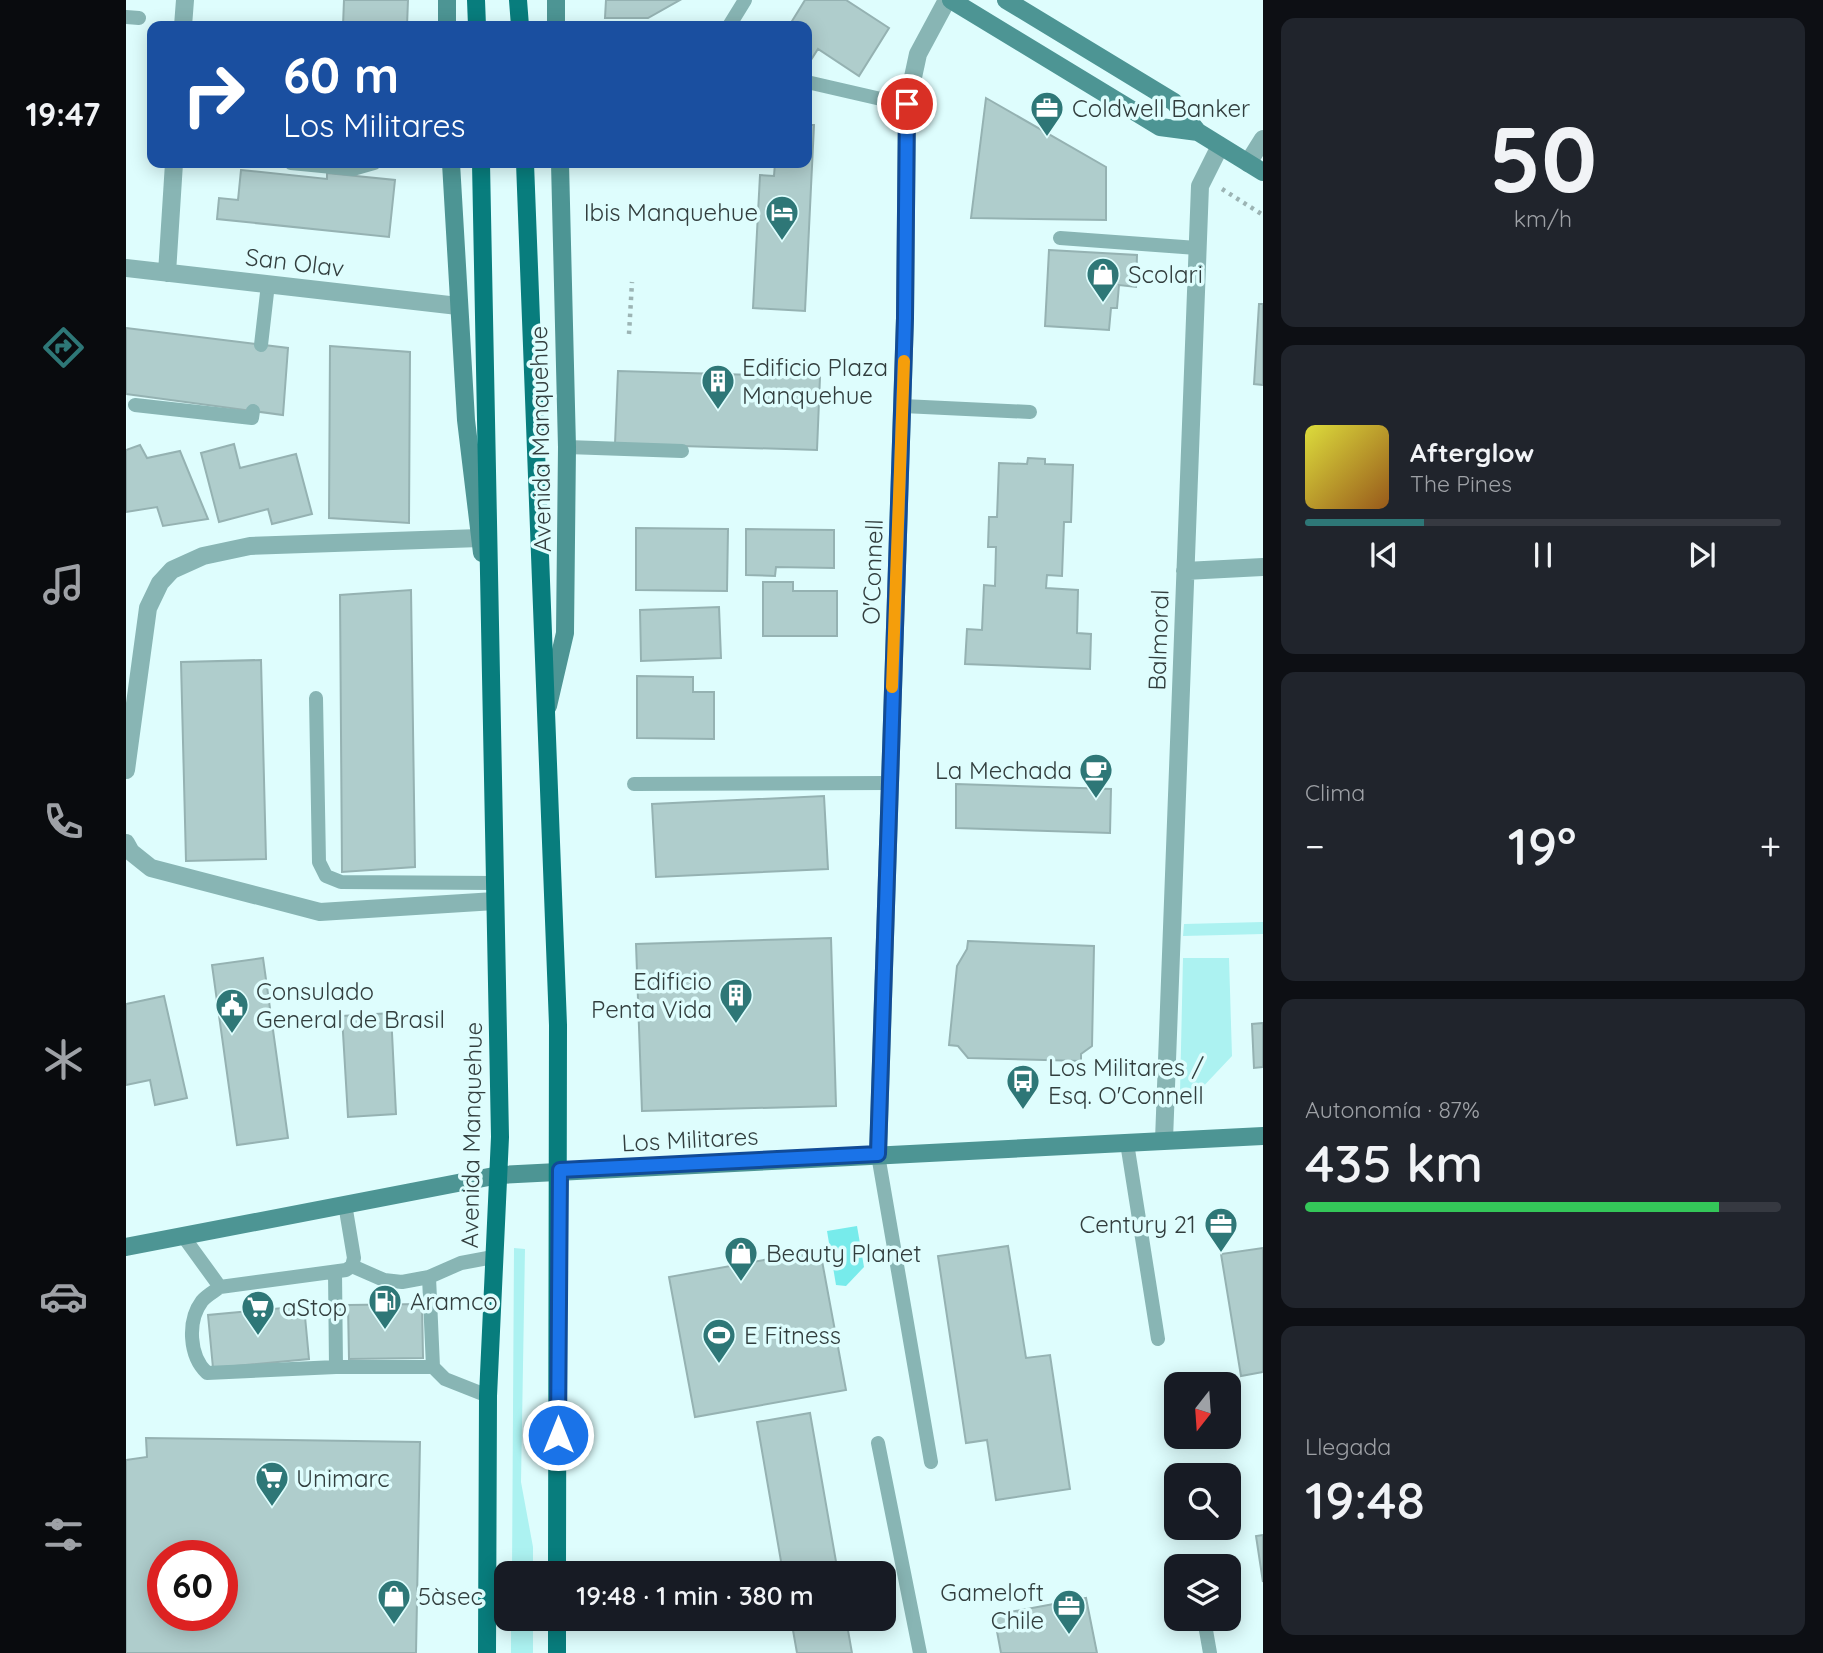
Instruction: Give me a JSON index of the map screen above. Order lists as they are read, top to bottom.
{
  "streets": {
    "main road": ["Avenida Manquehue", "Los Militares"],
    "street": ["San Olav", "O'Connell", "Balmoral"]
  },
  "crossings": [
    ["San Olav", "Avenida Manquehue"],
    ["Avenida Manquehue", "Los Militares"],
    ["O'Connell", "Los Militares"],
    ["Balmoral", "Los Militares"]
  ],
  "places": {
    "office": ["Coldwell Banker", "Century 21", "Gameloft Chile"],
    "hotel": ["Ibis Manquehue"],
    "shop": ["Scolari", "Beauty Planet", "5àsec"],
    "building": ["Edificio Plaza Manquehue", "Edificio Penta Vida"],
    "cafe": ["La Mechada"],
    "public building": ["Consulado General de Brasil"],
    "bus stop": ["Los Militares / Esq. O'Connell"],
    "fuel station": ["Aramco"],
    "supermarket": ["aStop", "Unimarc"],
    "sports": ["E Fitness"]
  },
  "north": "bottom",
  "page": {
    "tabs": "19:47",
    "tile": [
      ["50", "km/h"],
      "Clima",
      ["Autonomía · 87%", "435 km"],
      ["Llegada", "19:48"]
    ],
    "turn": ["60 m", "Los Militares"],
    "song": ["Afterglow", "The Pines"],
    "heat": ["−", "19°", "+"],
    "limit": "60",
    "trip": "19:48 · 1 min · 380 m"
  }
}
